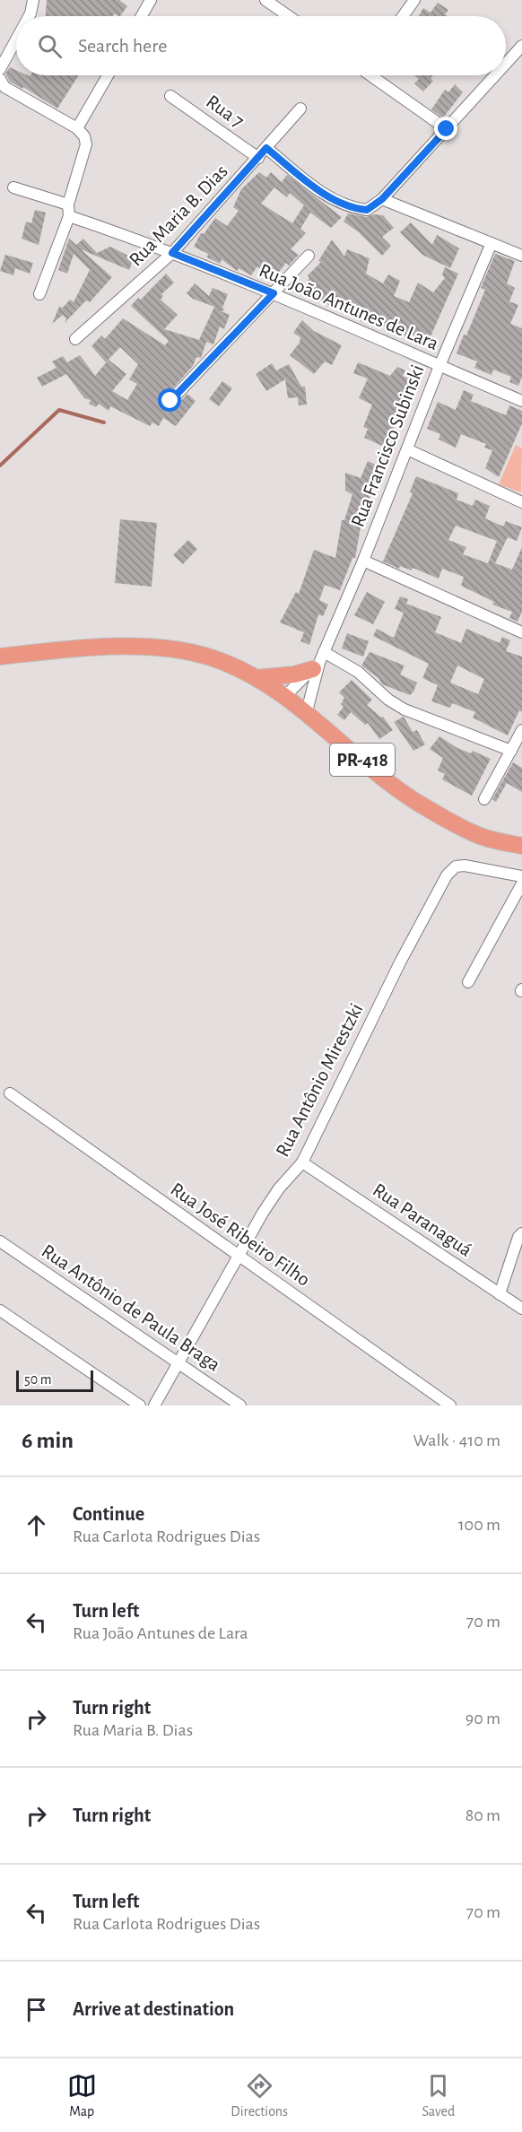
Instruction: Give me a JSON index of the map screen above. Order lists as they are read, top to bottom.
{
  "streets": {
    "highway": ["PR-418"],
    "street": [
      "Rua 7",
      "Rua Maria B. Dias",
      "Rua João Antunes de Lara",
      "Rua Francisco Subinski",
      "Rua Antônio Mirestzki",
      "Rua Paranaguá",
      "Rua José Ribeiro Filho",
      "Rua Antônio de Paula Braga"
    ]
  },
  "crossings": [
    ["Rua 7", "Rua Maria B. Dias"],
    ["Rua Maria B. Dias", "Rua João Antunes de Lara"],
    ["Rua João Antunes de Lara", "Rua Francisco Subinski"],
    ["Rua Francisco Subinski", "PR-418"],
    ["Rua Antônio Mirestzki", "Rua Paranaguá"],
    ["Rua Antônio Mirestzki", "Rua José Ribeiro Filho"],
    ["Rua Antônio Mirestzki", "Rua Antônio de Paula Braga"]
  ],
  "scale_bar": "50 m",
  "page": {
    "search": "Search here",
    "scale": "50 m",
    "heading": ["6 min", "Walk · 410 m"],
    "list": [
      ["Continue", "Rua Carlota Rodrigues Dias", "100 m"],
      ["Turn left", "Rua João Antunes de Lara", "70 m"],
      ["Turn right", "Rua Maria B. Dias", "90 m"],
      ["Turn right", "80 m"],
      ["Turn left", "Rua Carlota Rodrigues Dias", "70 m"],
      "Arrive at destination"
    ],
    "nav": ["Map", "Directions", "Saved"]
  }
}
